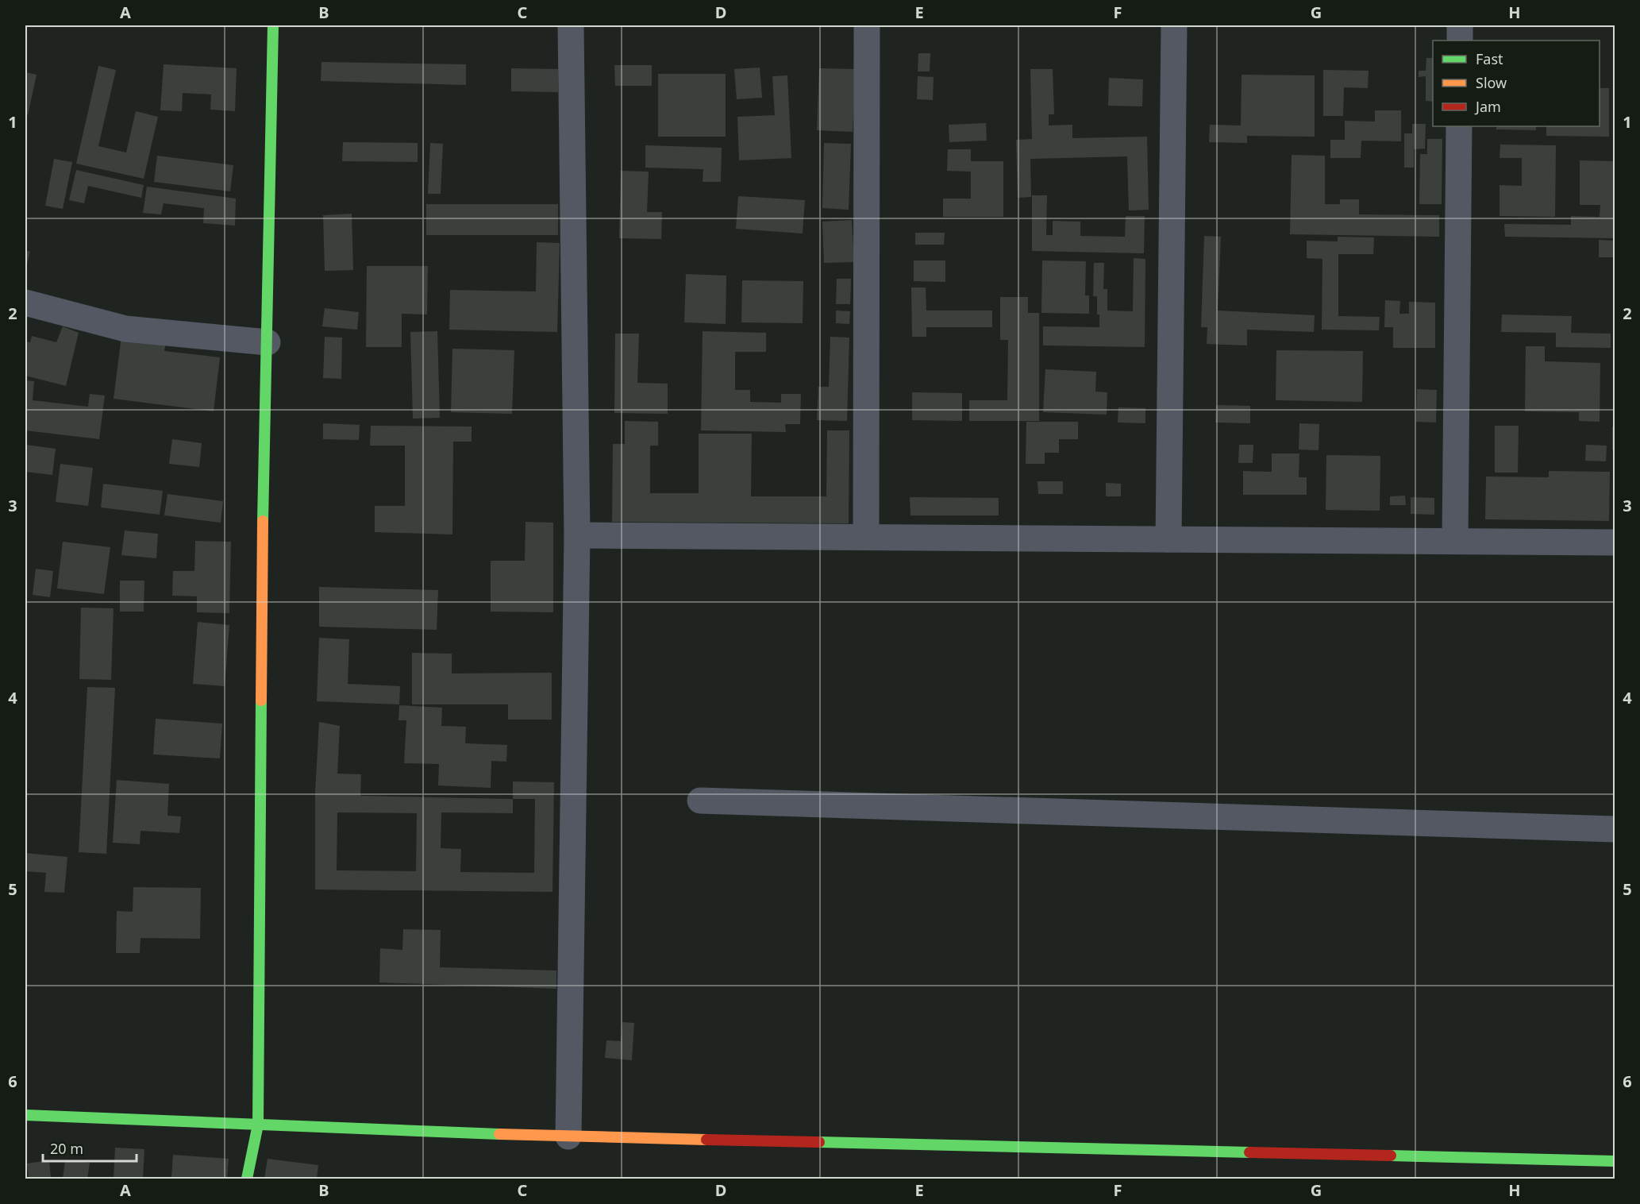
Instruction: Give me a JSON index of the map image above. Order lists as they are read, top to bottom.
{
  "legend": ["Fast", "Slow", "Jam"],
  "scale_bar": "20 m",
  "grid": {
    "columns": [
      "A",
      "B",
      "C",
      "D",
      "E",
      "F",
      "G",
      "H"
    ],
    "rows": [
      "1",
      "2",
      "3",
      "4",
      "5",
      "6"
    ]
  }
}
